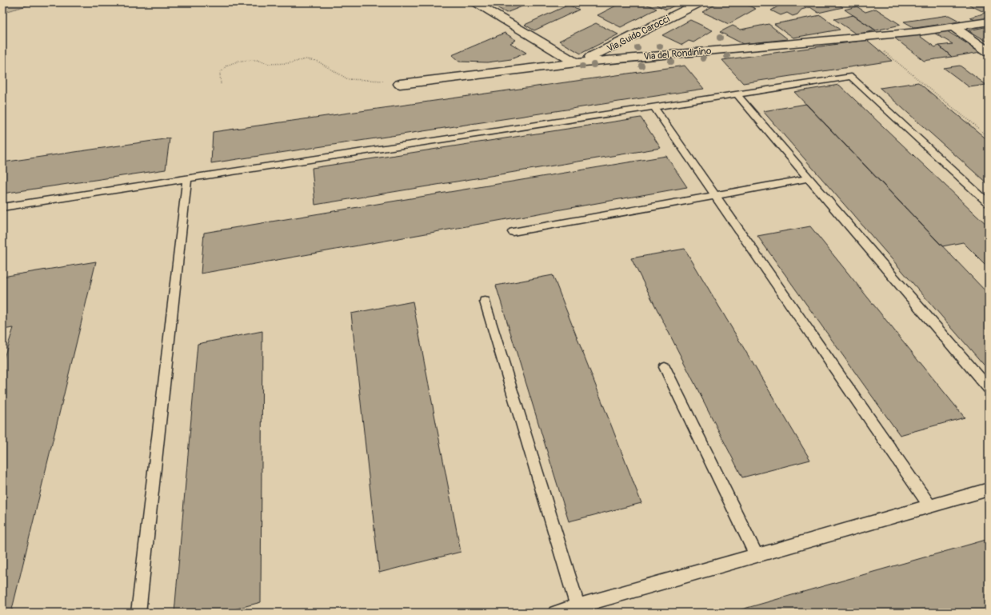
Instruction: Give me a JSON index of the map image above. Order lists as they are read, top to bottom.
{
  "streets": {
    "street": ["Via Guido Carocci", "Via del Rondinino"]
  },
  "crossings": [
    ["Via Guido Carocci", "Via del Rondinino"]
  ]
}
